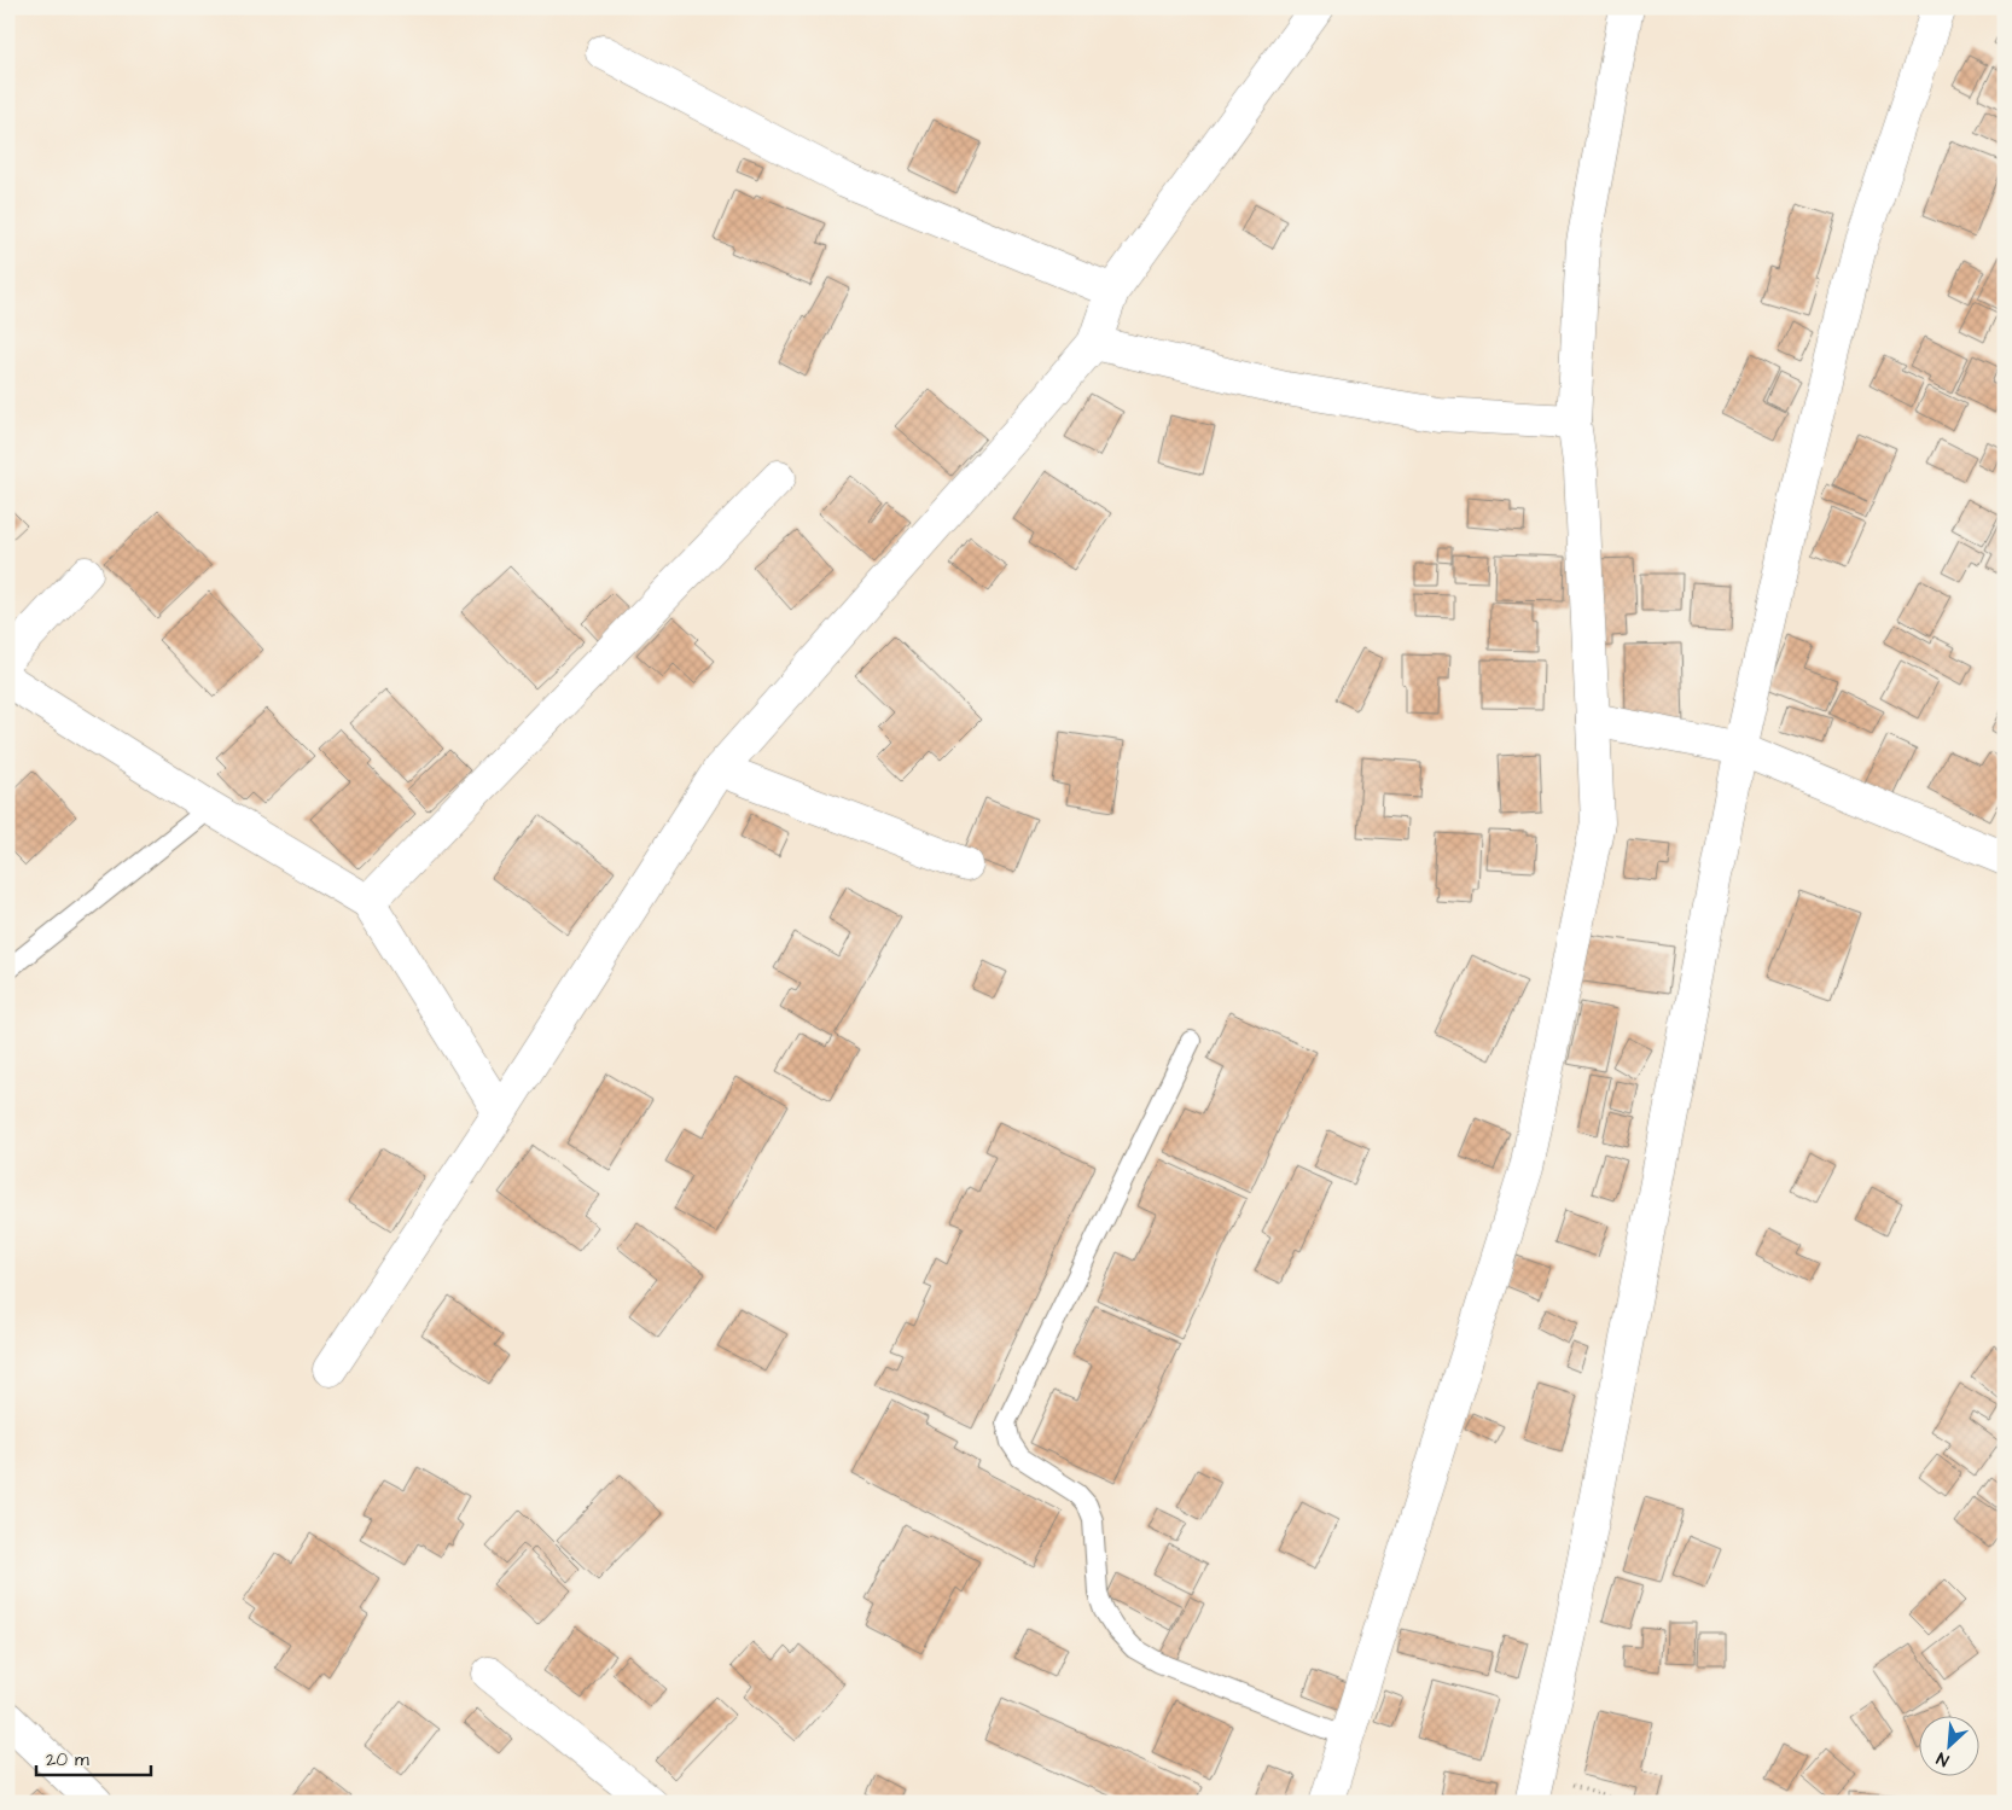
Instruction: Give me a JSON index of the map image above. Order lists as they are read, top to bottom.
{
  "scale_bar": "20 m",
  "north": "bottom left"
}
